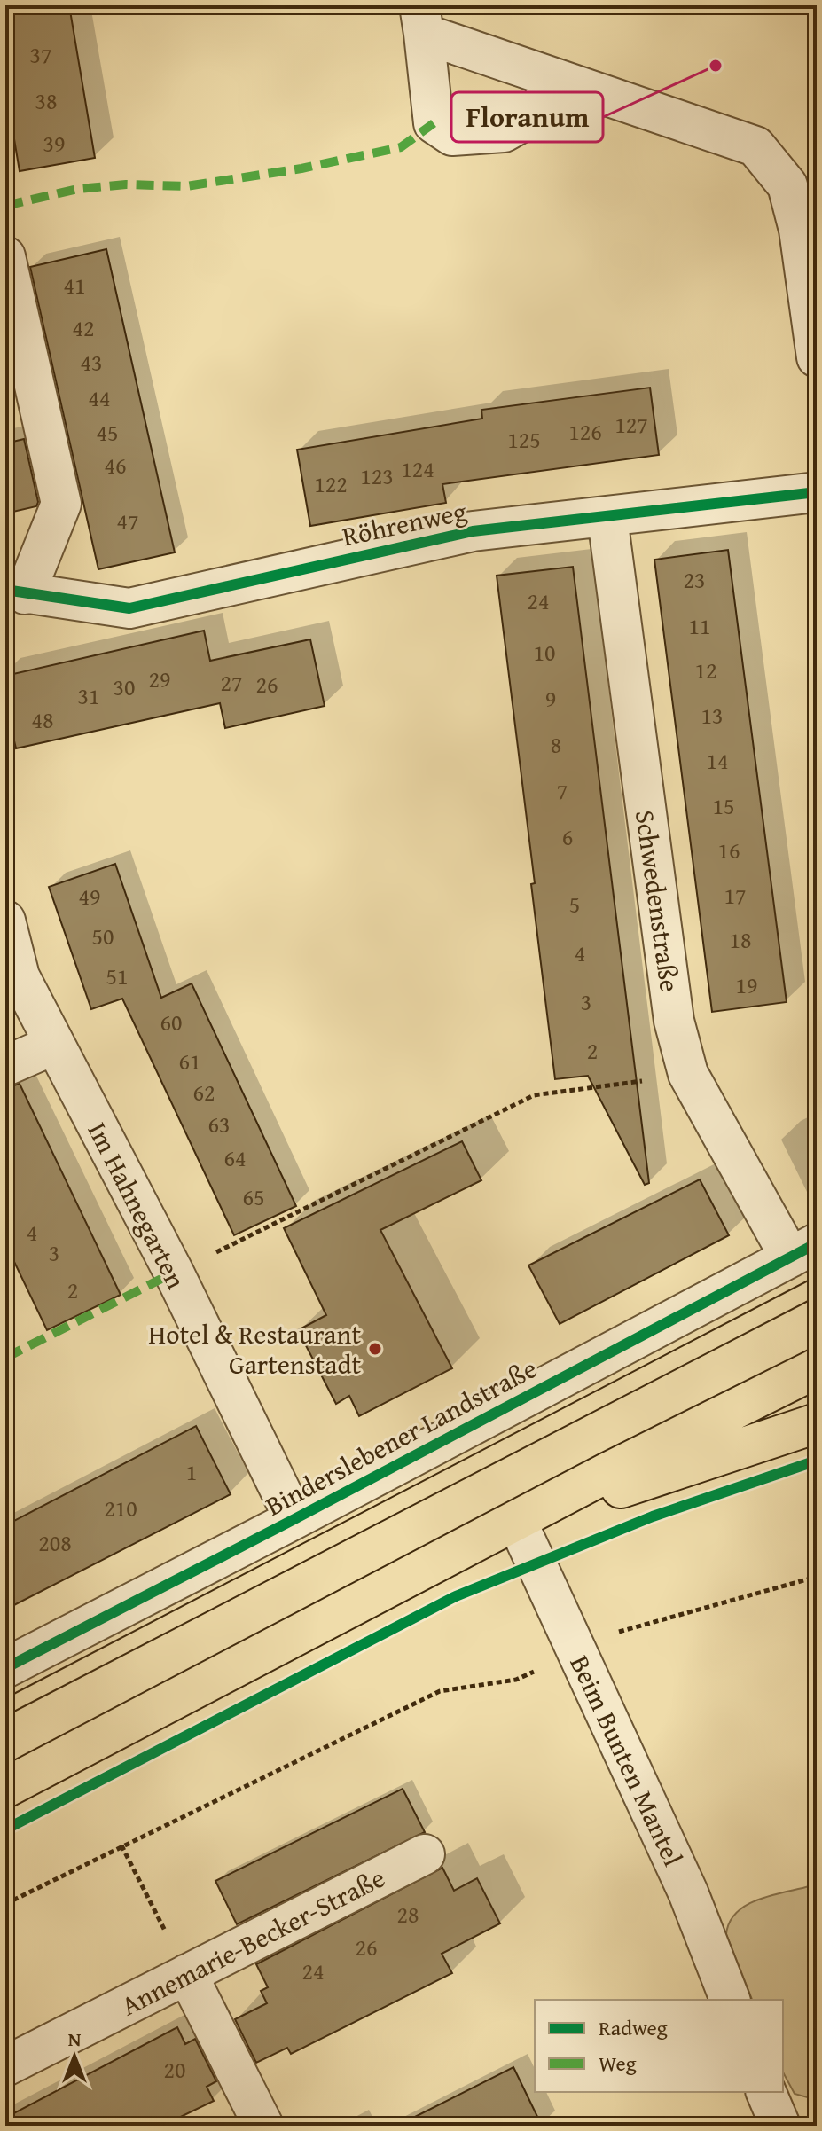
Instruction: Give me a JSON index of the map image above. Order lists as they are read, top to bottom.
{
  "streets": {
    "street": [
      "Röhrenweg",
      "Schwedenstraße",
      "Im Hahnegarten",
      "Binderslebener Landstraße",
      "Beim Bunten Mantel",
      "Annemarie-Becker-Straße"
    ]
  },
  "crossings": [
    ["Röhrenweg", "Schwedenstraße"],
    ["Schwedenstraße", "Binderslebener Landstraße"],
    ["Im Hahnegarten", "Binderslebener Landstraße"]
  ],
  "places": ["Floranum", "Hotel & Restaurant Gartenstadt"],
  "house_numbers": [
    "37",
    "38",
    "39",
    "41",
    "42",
    "43",
    "44",
    "127",
    "126",
    "45",
    "125",
    "46",
    "124",
    "123",
    "122",
    "47",
    "23",
    "24",
    "11",
    "10",
    "12",
    "29",
    "27",
    "26",
    "30",
    "31",
    "9",
    "13",
    "48",
    "8",
    "14",
    "7",
    "15",
    "6",
    "16",
    "17",
    "49",
    "5",
    "50",
    "18",
    "4",
    "51",
    "19",
    "3",
    "60",
    "2",
    "61",
    "62",
    "63",
    "64",
    "65",
    "4",
    "3",
    "2",
    "1",
    "210",
    "208",
    "28",
    "26",
    "24",
    "20"
  ],
  "legend": ["Radweg", "Weg"],
  "north": "top"
}
